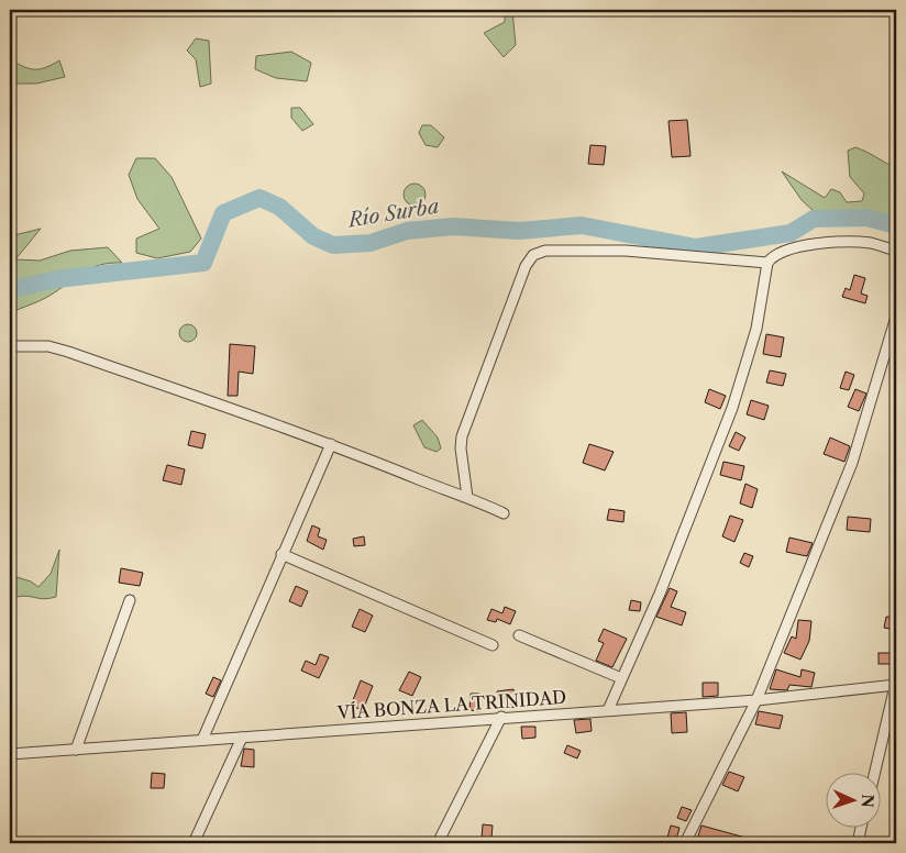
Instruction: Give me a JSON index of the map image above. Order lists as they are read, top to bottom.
{
  "streets": {
    "street": ["VÍA BONZA LA TRINIDAD"]
  },
  "water": ["Río Surba"],
  "north": "right"
}
